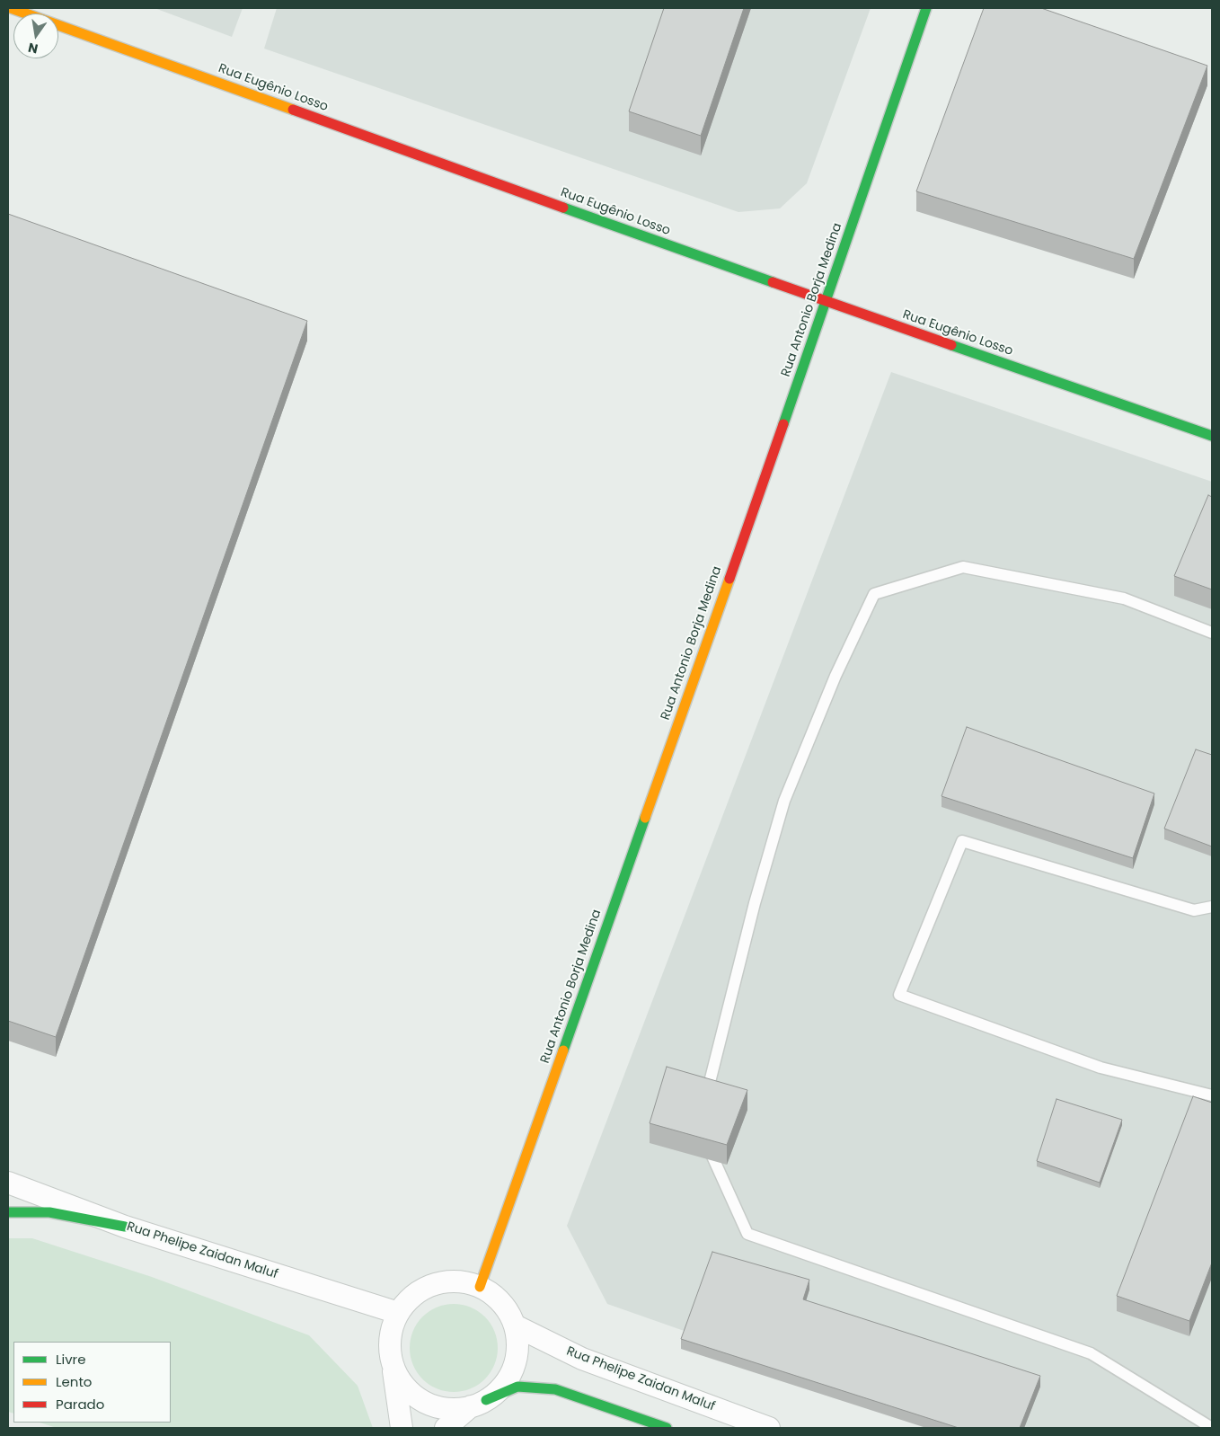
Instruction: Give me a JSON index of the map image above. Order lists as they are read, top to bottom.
{
  "streets": {
    "main road": ["Rua Eugênio Losso", "Rua Antonio Borja Medina"],
    "street": ["Rua Phelipe Zaidan Maluf"]
  },
  "crossings": [
    ["Rua Eugênio Losso", "Rua Antonio Borja Medina"],
    ["Rua Antonio Borja Medina", "Rua Phelipe Zaidan Maluf"]
  ],
  "legend": ["Livre", "Lento", "Parado"],
  "north": "bottom"
}
